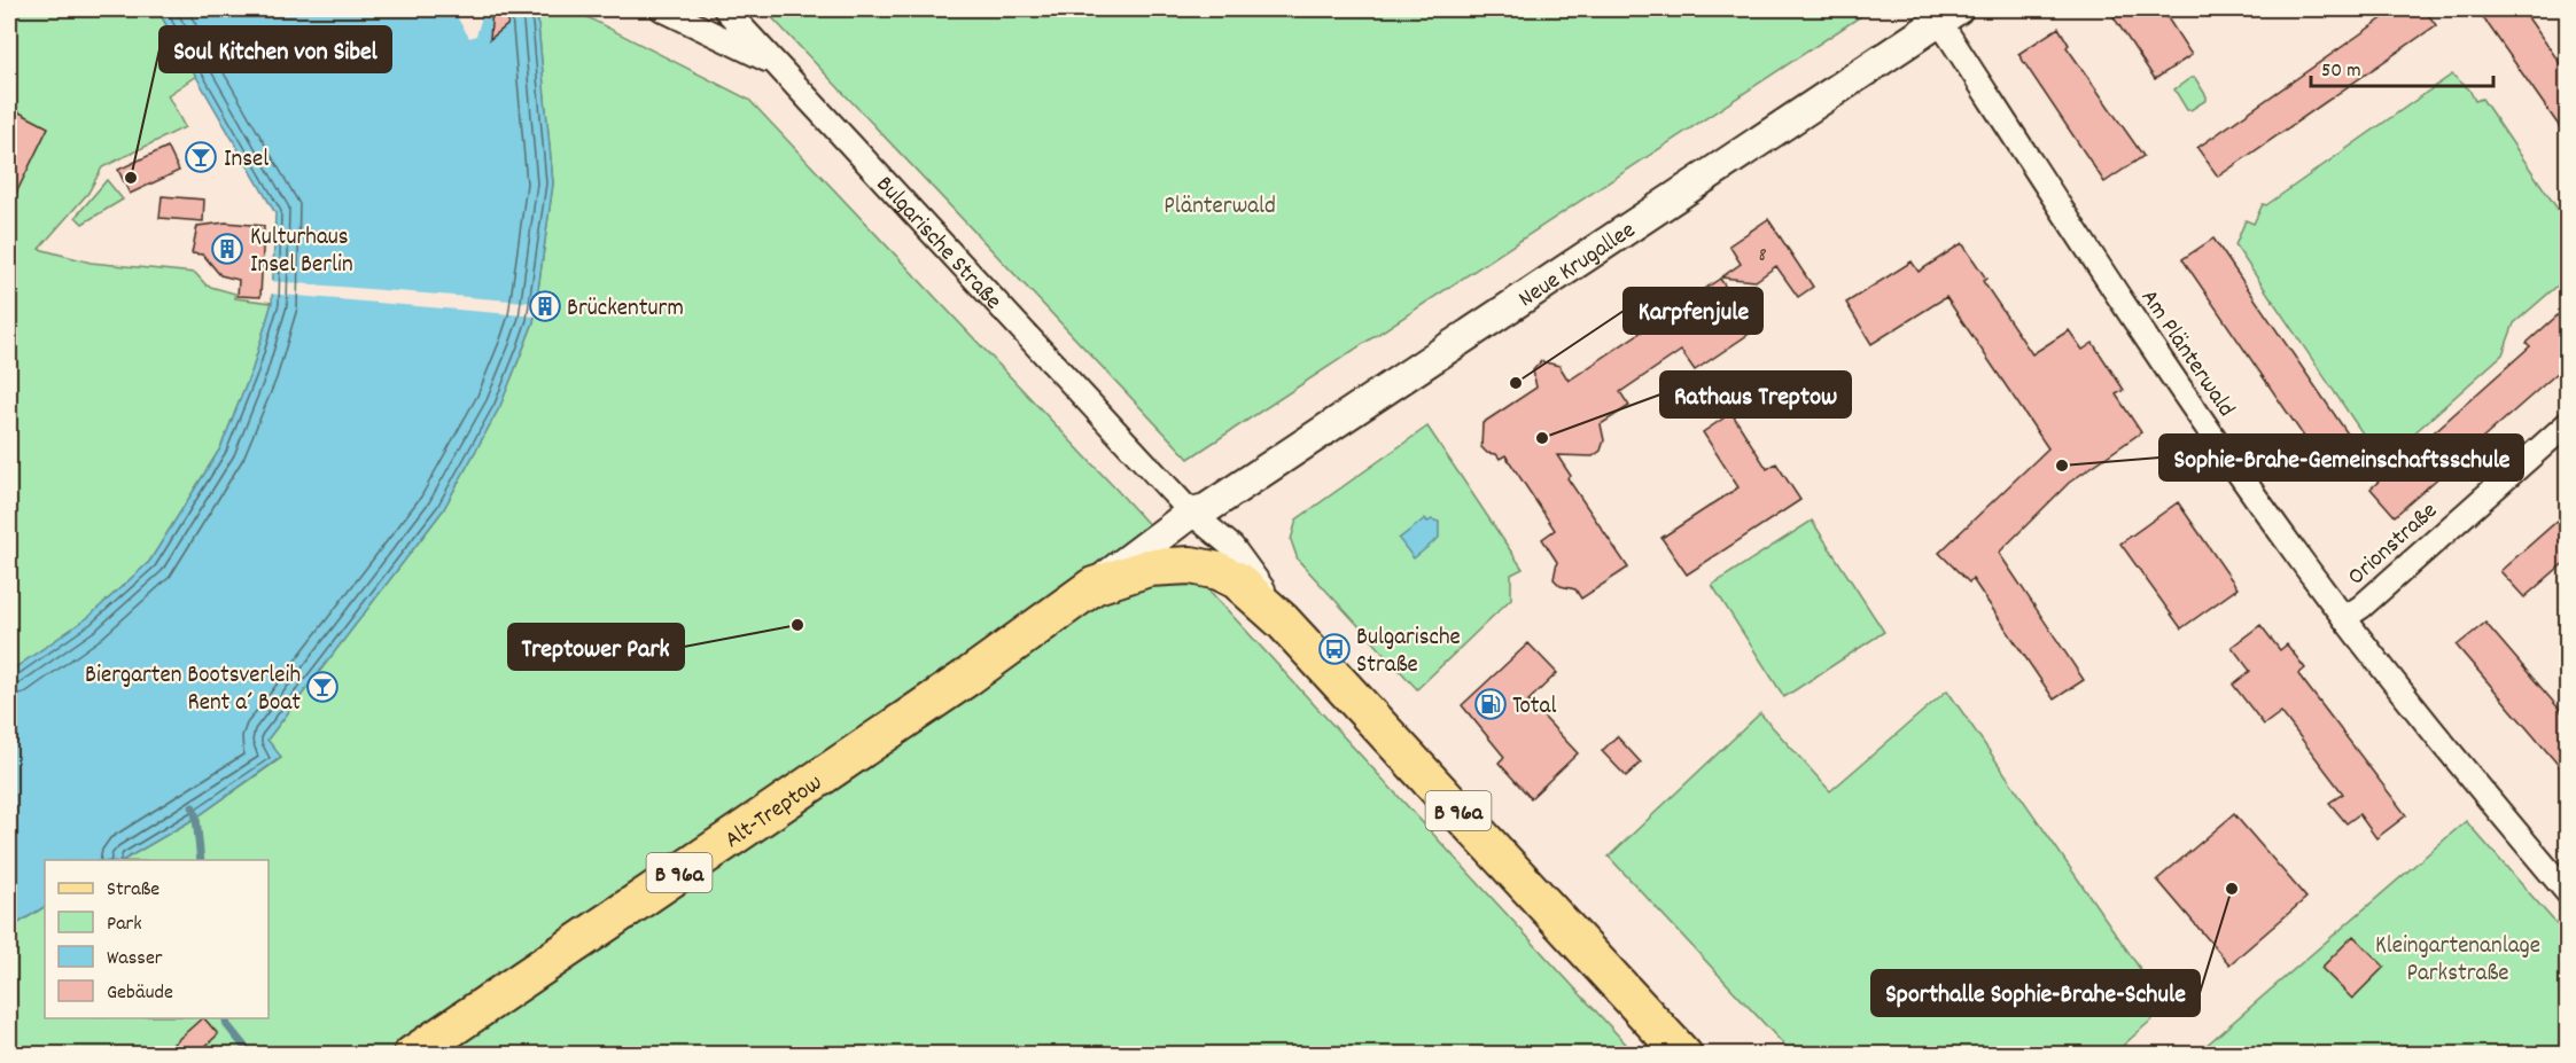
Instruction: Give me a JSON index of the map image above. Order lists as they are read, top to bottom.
{
  "streets": {
    "main road": ["Bulgarische Straße", "Alt-Treptow", "B 96a"],
    "street": ["Neue Krugallee", "Am Plänterwald", "Orionstraße"]
  },
  "crossings": [
    ["Bulgarische Straße", "Neue Krugallee"],
    ["Bulgarische Straße", "Alt-Treptow"],
    ["Neue Krugallee", "Am Plänterwald"],
    ["Neue Krugallee", "Alt-Treptow"],
    ["Am Plänterwald", "Orionstraße"]
  ],
  "parks": ["Plänterwald", "Kleingartenanlage Parkstraße"],
  "places": {
    "bar": ["Insel", "Biergarten Bootsverleih Rent a´ Boat"],
    "other": [
      "Soul Kitchen von Sibel",
      "Karpfenjule",
      "Rathaus Treptow",
      "Sophie-Brahe-Gemeinschaftsschule",
      "Treptower Park",
      "Sporthalle Sophie-Brahe-Schule"
    ],
    "building": ["Kulturhaus Insel Berlin", "Brückenturm"],
    "bus stop": ["Bulgarische Straße"],
    "fuel station": ["Total"]
  },
  "house_numbers": ["8"],
  "legend": [
    "Straße",
    "Park",
    "Wasser",
    "Gebäude"
  ],
  "scale_bar": "50 m"
}
